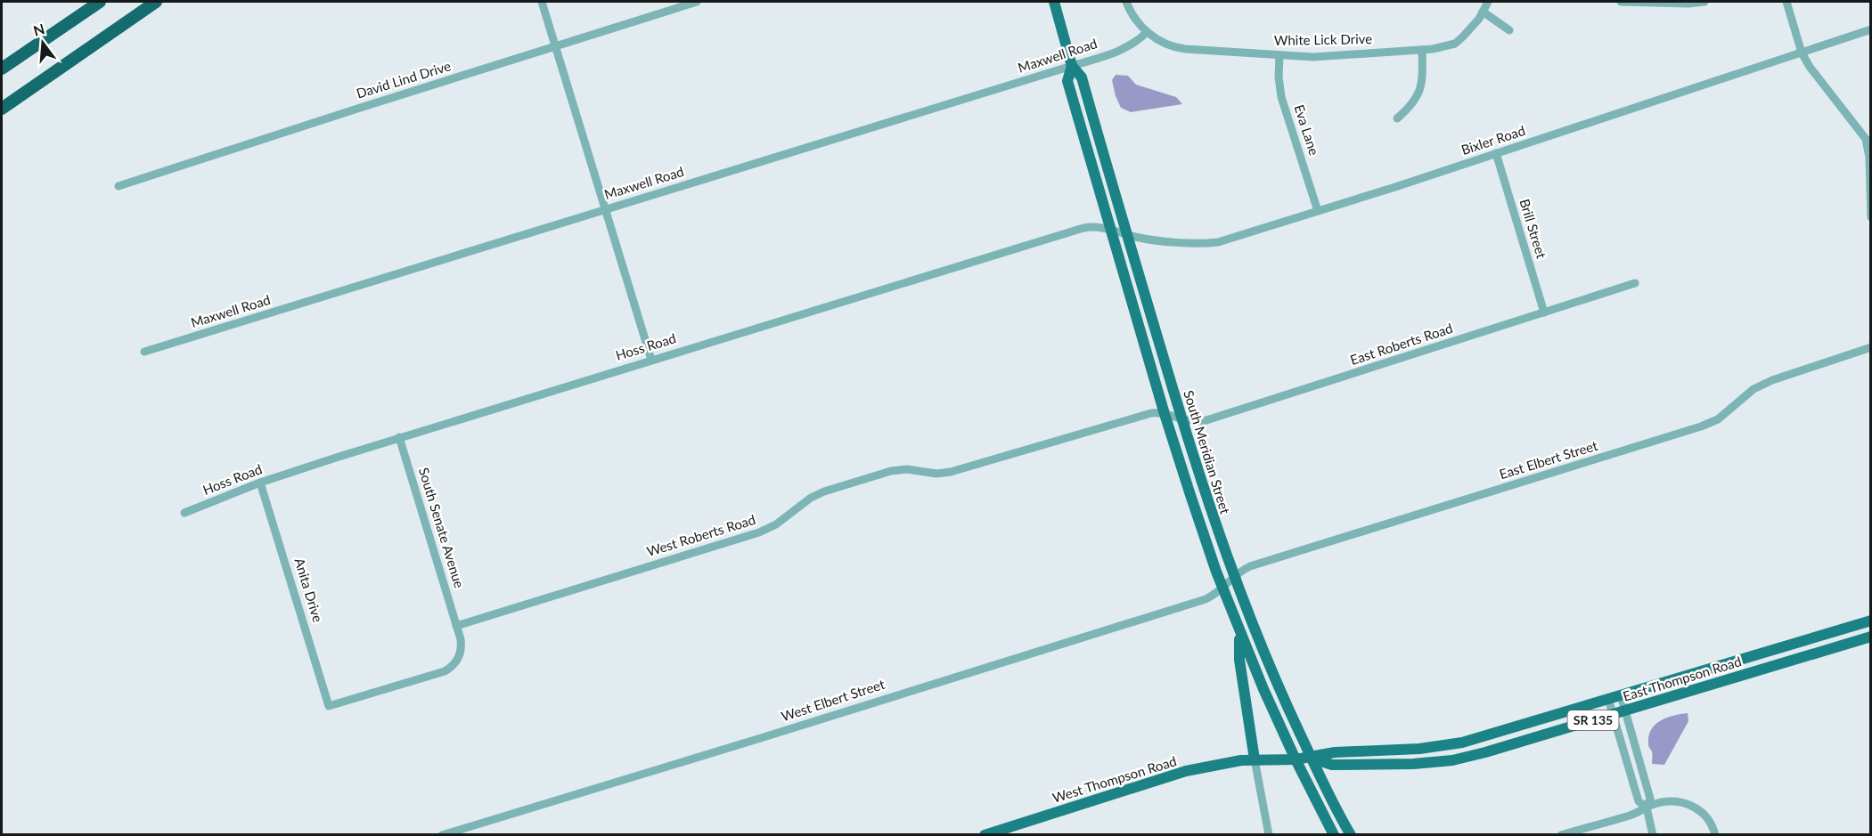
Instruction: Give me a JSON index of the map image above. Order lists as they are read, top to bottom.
{
  "streets": {
    "main road": [
      "South Meridian Street",
      "East Thompson Road",
      "SR 135",
      "West Thompson Road"
    ],
    "street": [
      "White Lick Drive",
      "Maxwell Road",
      "David Lind Drive",
      "Eva Lane",
      "Bixler Road",
      "Brill Street",
      "East Roberts Road",
      "Hoss Road",
      "East Elbert Street",
      "South Senate Avenue",
      "West Roberts Road",
      "Anita Drive",
      "West Elbert Street"
    ]
  },
  "crossings": [
    ["White Lick Drive", "Maxwell Road"],
    ["White Lick Drive", "Eva Lane"],
    ["Maxwell Road", "South Meridian Street"],
    ["Eva Lane", "Bixler Road"],
    ["Bixler Road", "Brill Street"],
    ["Bixler Road", "Hoss Road"],
    ["Bixler Road", "South Meridian Street"],
    ["Brill Street", "East Roberts Road"],
    ["East Roberts Road", "South Meridian Street"],
    ["East Roberts Road", "West Roberts Road"],
    ["Hoss Road", "South Meridian Street"],
    ["Hoss Road", "South Senate Avenue"],
    ["Hoss Road", "Anita Drive"],
    ["South Meridian Street", "East Elbert Street"],
    ["South Meridian Street", "West Roberts Road"],
    ["South Meridian Street", "East Thompson Road"],
    ["South Meridian Street", "West Elbert Street"],
    ["South Meridian Street", "West Thompson Road"],
    ["East Elbert Street", "West Elbert Street"],
    ["South Senate Avenue", "West Roberts Road"],
    ["South Senate Avenue", "Anita Drive"],
    ["West Roberts Road", "Anita Drive"],
    ["East Thompson Road", "West Thompson Road"]
  ],
  "north": "top"
}
